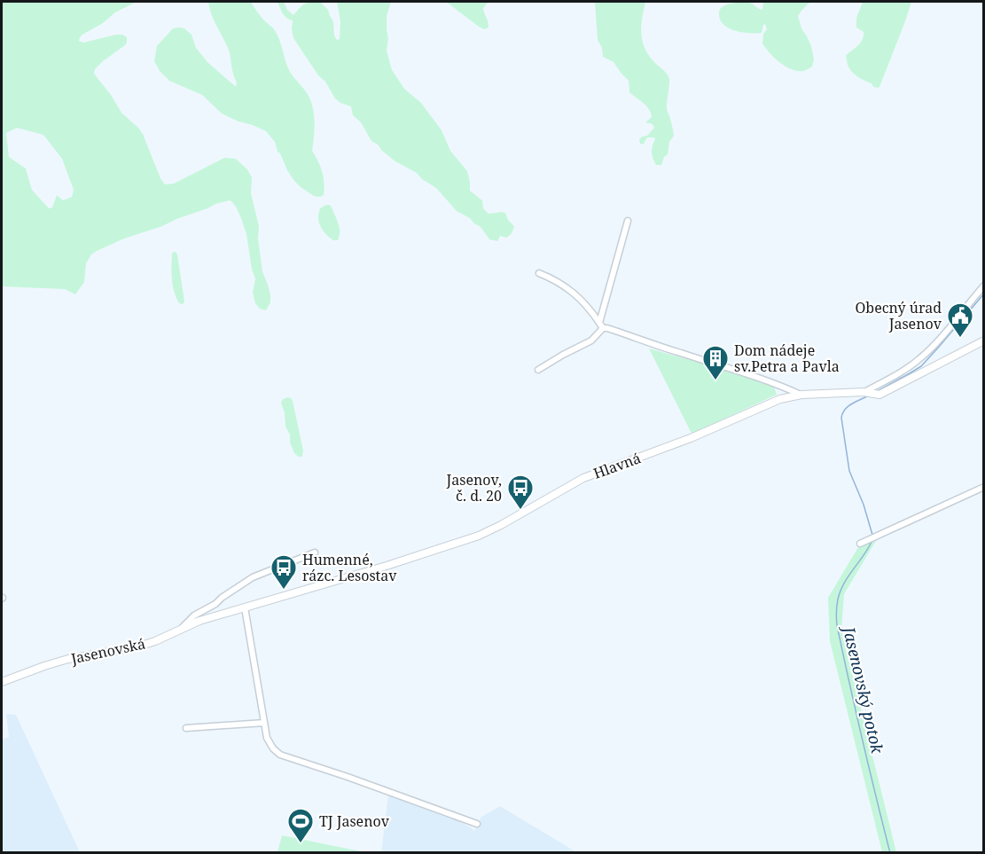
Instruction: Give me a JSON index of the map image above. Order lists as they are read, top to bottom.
{
  "streets": {
    "street": ["Hlavná", "Jasenovská"]
  },
  "crossings": [
    ["Hlavná", "Jasenovská"]
  ],
  "water": ["Jasenovský potok"],
  "places": {
    "public building": ["Obecný úrad Jasenov"],
    "building": ["Dom nádeje sv.Petra a Pavla"],
    "bus stop": ["Jasenov, č. d. 20", "Humenné, rázc. Lesostav"],
    "sports": ["TJ Jasenov"]
  }
}
